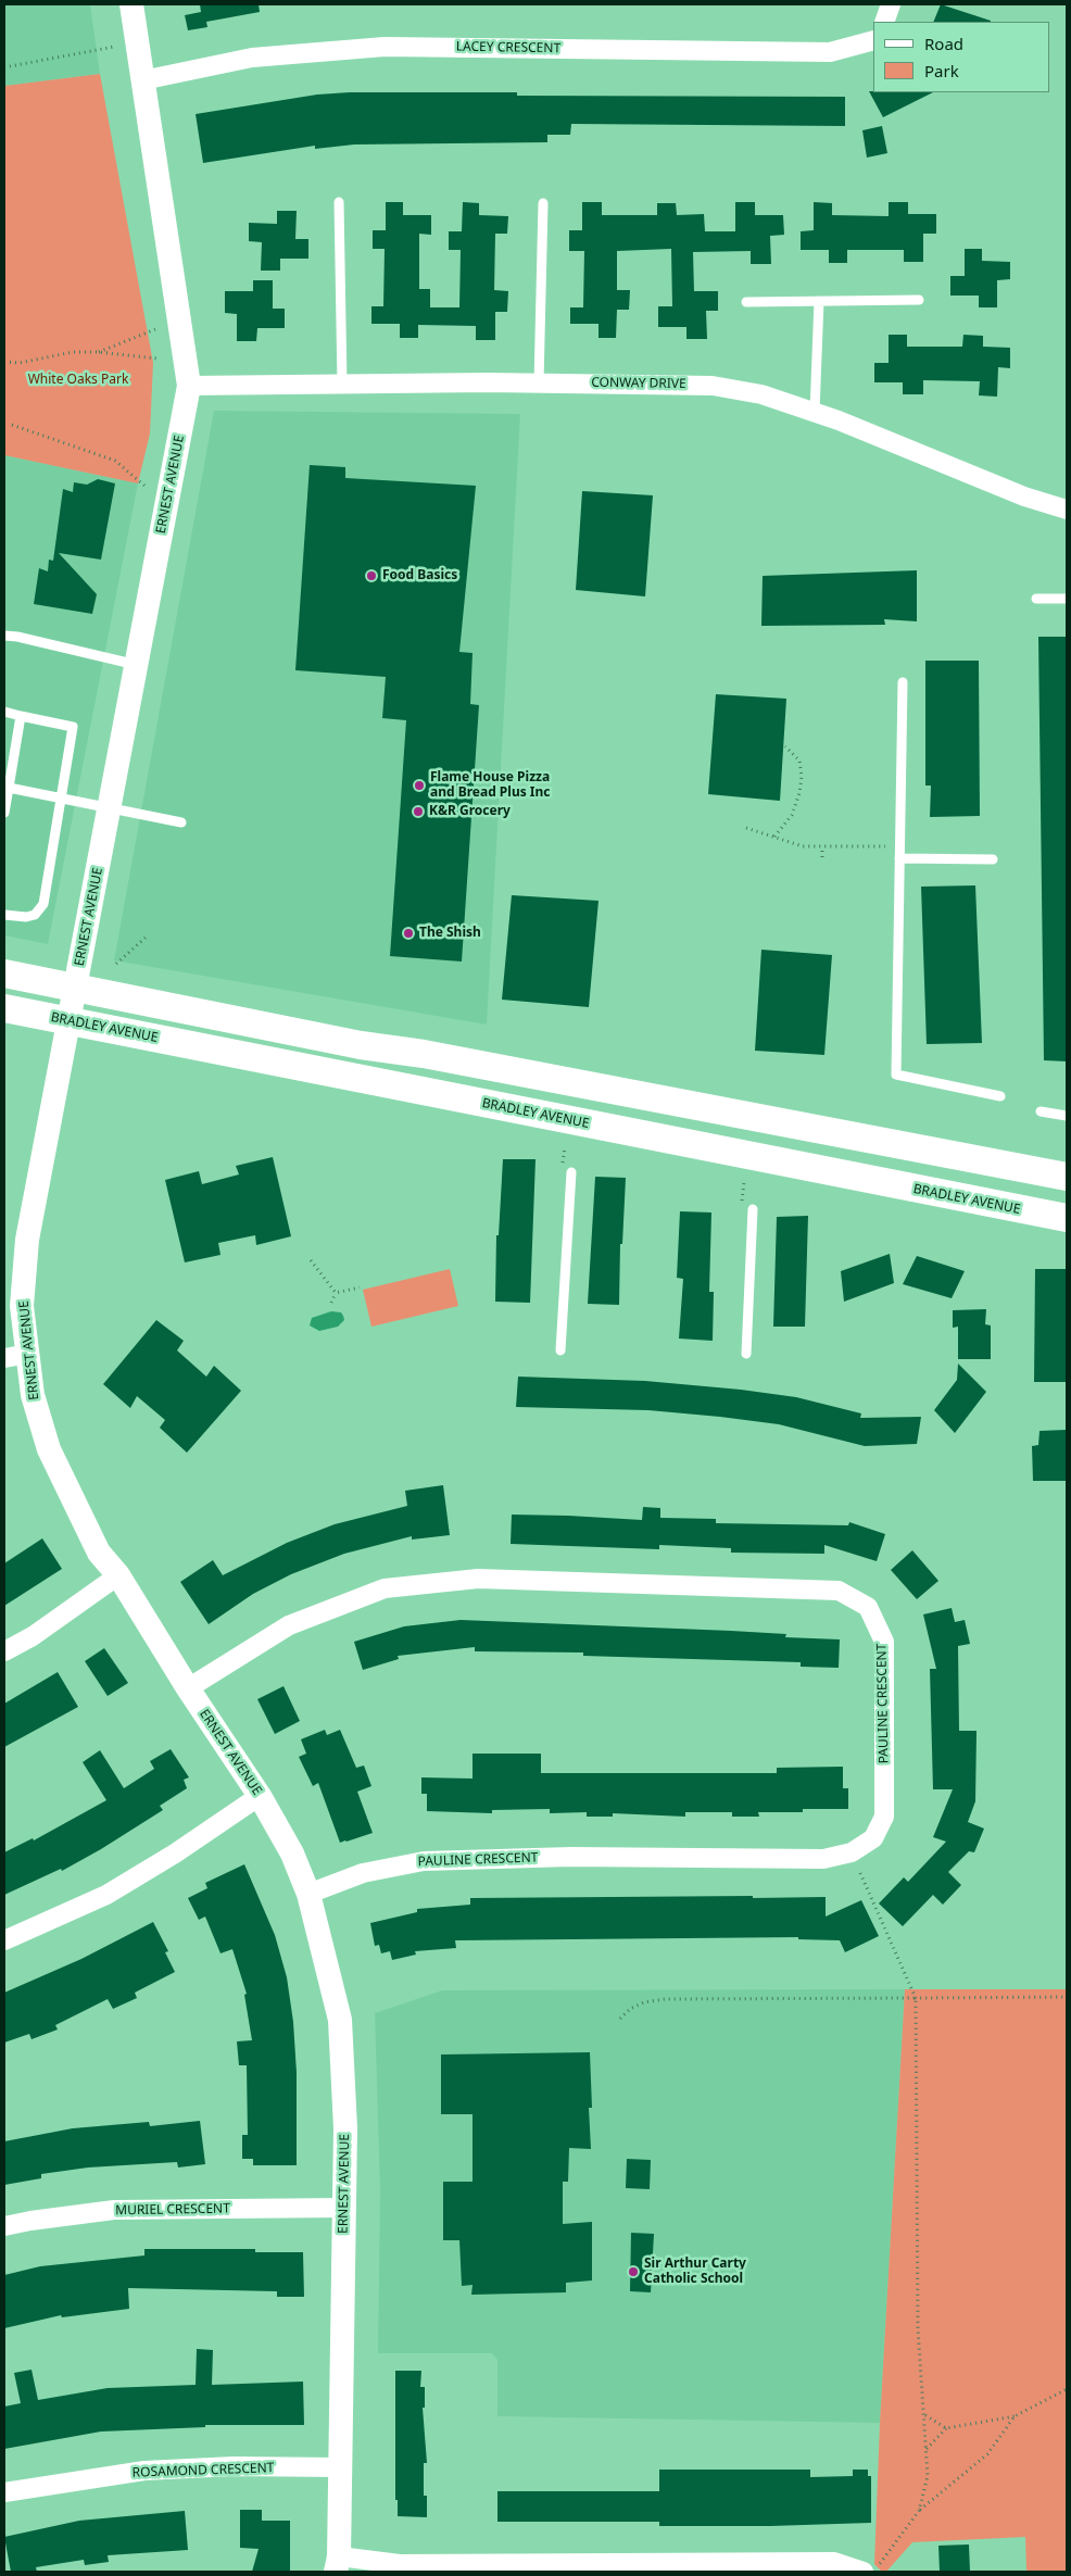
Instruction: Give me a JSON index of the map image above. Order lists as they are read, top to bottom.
{
  "streets": {
    "main road": ["BRADLEY AVENUE"],
    "street": [
      "LACEY CRESCENT",
      "CONWAY DRIVE",
      "ERNEST AVENUE",
      "PAULINE CRESCENT",
      "MURIEL CRESCENT",
      "ROSAMOND CRESCENT"
    ]
  },
  "crossings": [
    ["LACEY CRESCENT", "ERNEST AVENUE"],
    ["CONWAY DRIVE", "ERNEST AVENUE"],
    ["ERNEST AVENUE", "BRADLEY AVENUE"],
    ["ERNEST AVENUE", "PAULINE CRESCENT"],
    ["ERNEST AVENUE", "MURIEL CRESCENT"],
    ["ERNEST AVENUE", "ROSAMOND CRESCENT"]
  ],
  "parks": ["White Oaks Park"],
  "places": [
    "Food Basics",
    "Flame House Pizza and Bread Plus Inc",
    "K&R Grocery",
    "The Shish",
    "Sir Arthur Carty Catholic School"
  ],
  "legend": ["Road", "Park"]
}
